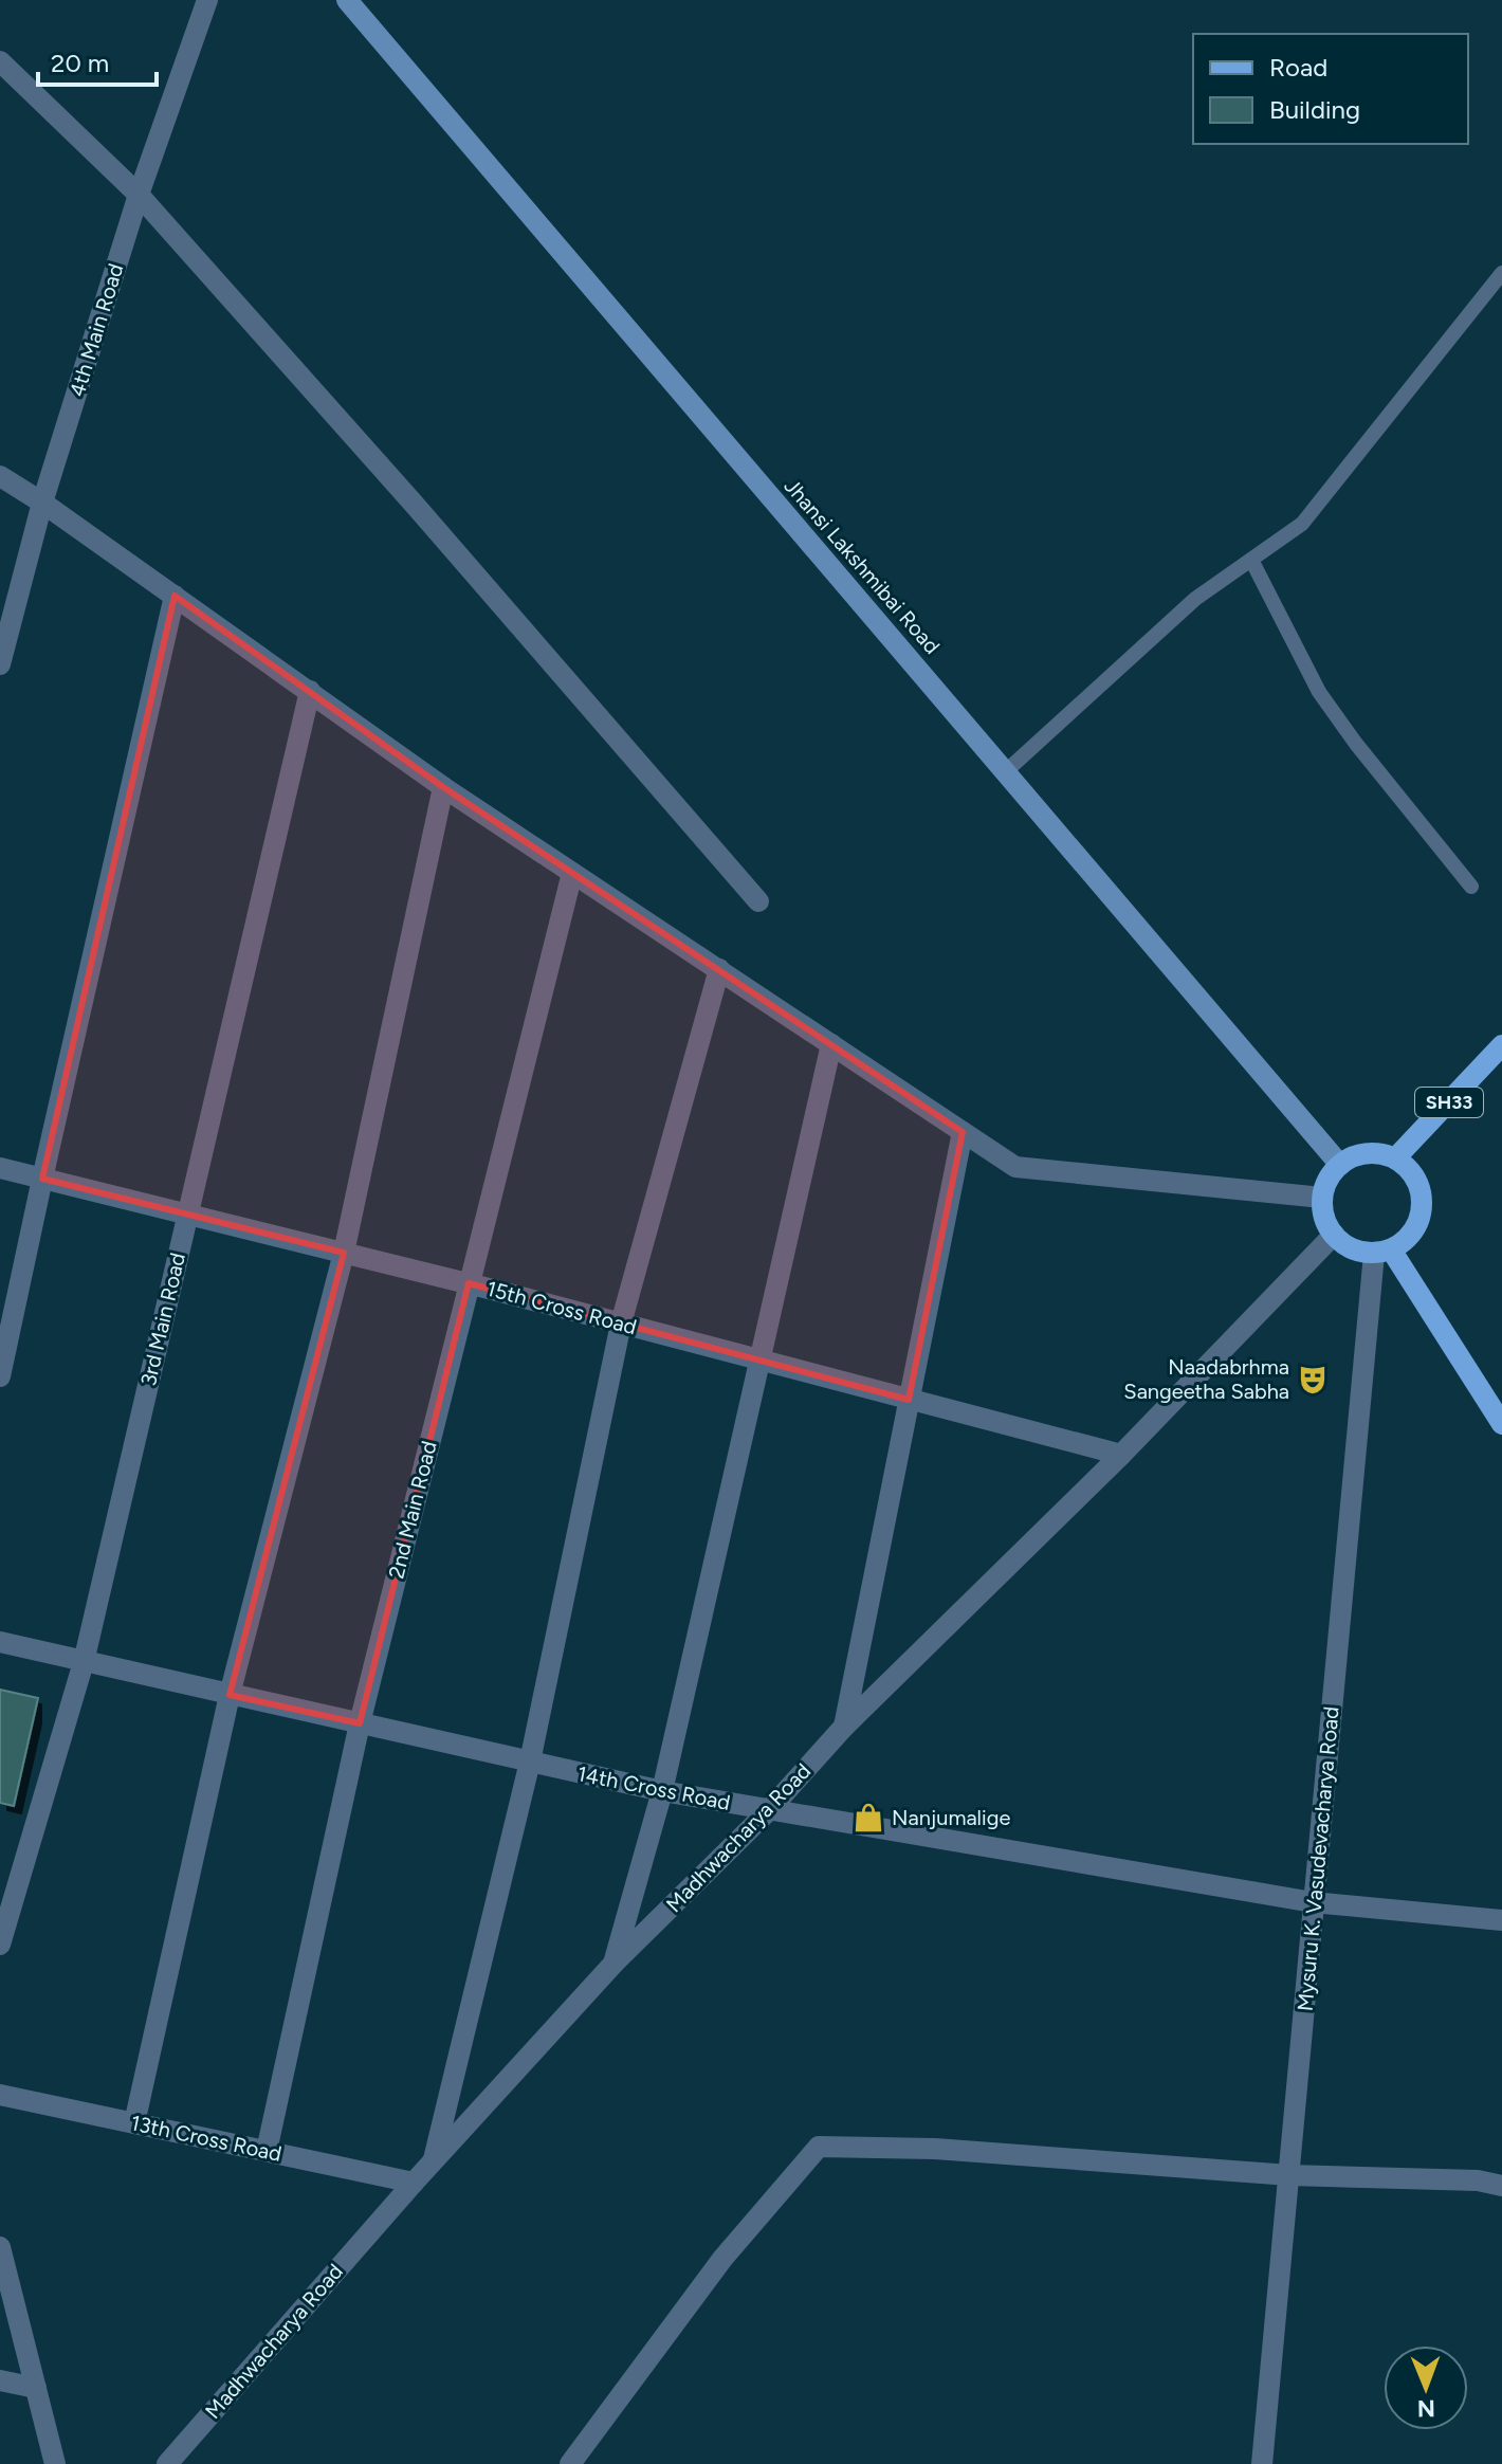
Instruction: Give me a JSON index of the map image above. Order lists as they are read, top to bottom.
{
  "streets": {
    "main road": ["Jhansi Lakshmibai Road", "SH33"],
    "street": [
      "4th Main Road",
      "15th Cross Road",
      "3rd Main Road",
      "2nd Main Road",
      "14th Cross Road",
      "Madhwacharya Road",
      "Mysuru K. Vasudevacharya Road",
      "13th Cross Road"
    ]
  },
  "crossings": [
    ["Jhansi Lakshmibai Road", "SH33"],
    ["Jhansi Lakshmibai Road", "Madhwacharya Road"],
    ["Jhansi Lakshmibai Road", "Mysuru K. Vasudevacharya Road"],
    ["SH33", "Madhwacharya Road"],
    ["SH33", "Mysuru K. Vasudevacharya Road"],
    ["15th Cross Road", "3rd Main Road"],
    ["15th Cross Road", "2nd Main Road"],
    ["15th Cross Road", "Madhwacharya Road"],
    ["3rd Main Road", "14th Cross Road"],
    ["2nd Main Road", "14th Cross Road"],
    ["2nd Main Road", "13th Cross Road"],
    ["14th Cross Road", "Madhwacharya Road"],
    ["14th Cross Road", "Mysuru K. Vasudevacharya Road"],
    ["Madhwacharya Road", "Mysuru K. Vasudevacharya Road"],
    ["Madhwacharya Road", "13th Cross Road"]
  ],
  "places": {
    "theatre": ["Naadabrhma Sangeetha Sabha"],
    "shop": ["Nanjumalige"]
  },
  "legend": ["Road", "Building"],
  "scale_bar": "20 m",
  "north": "bottom"
}
